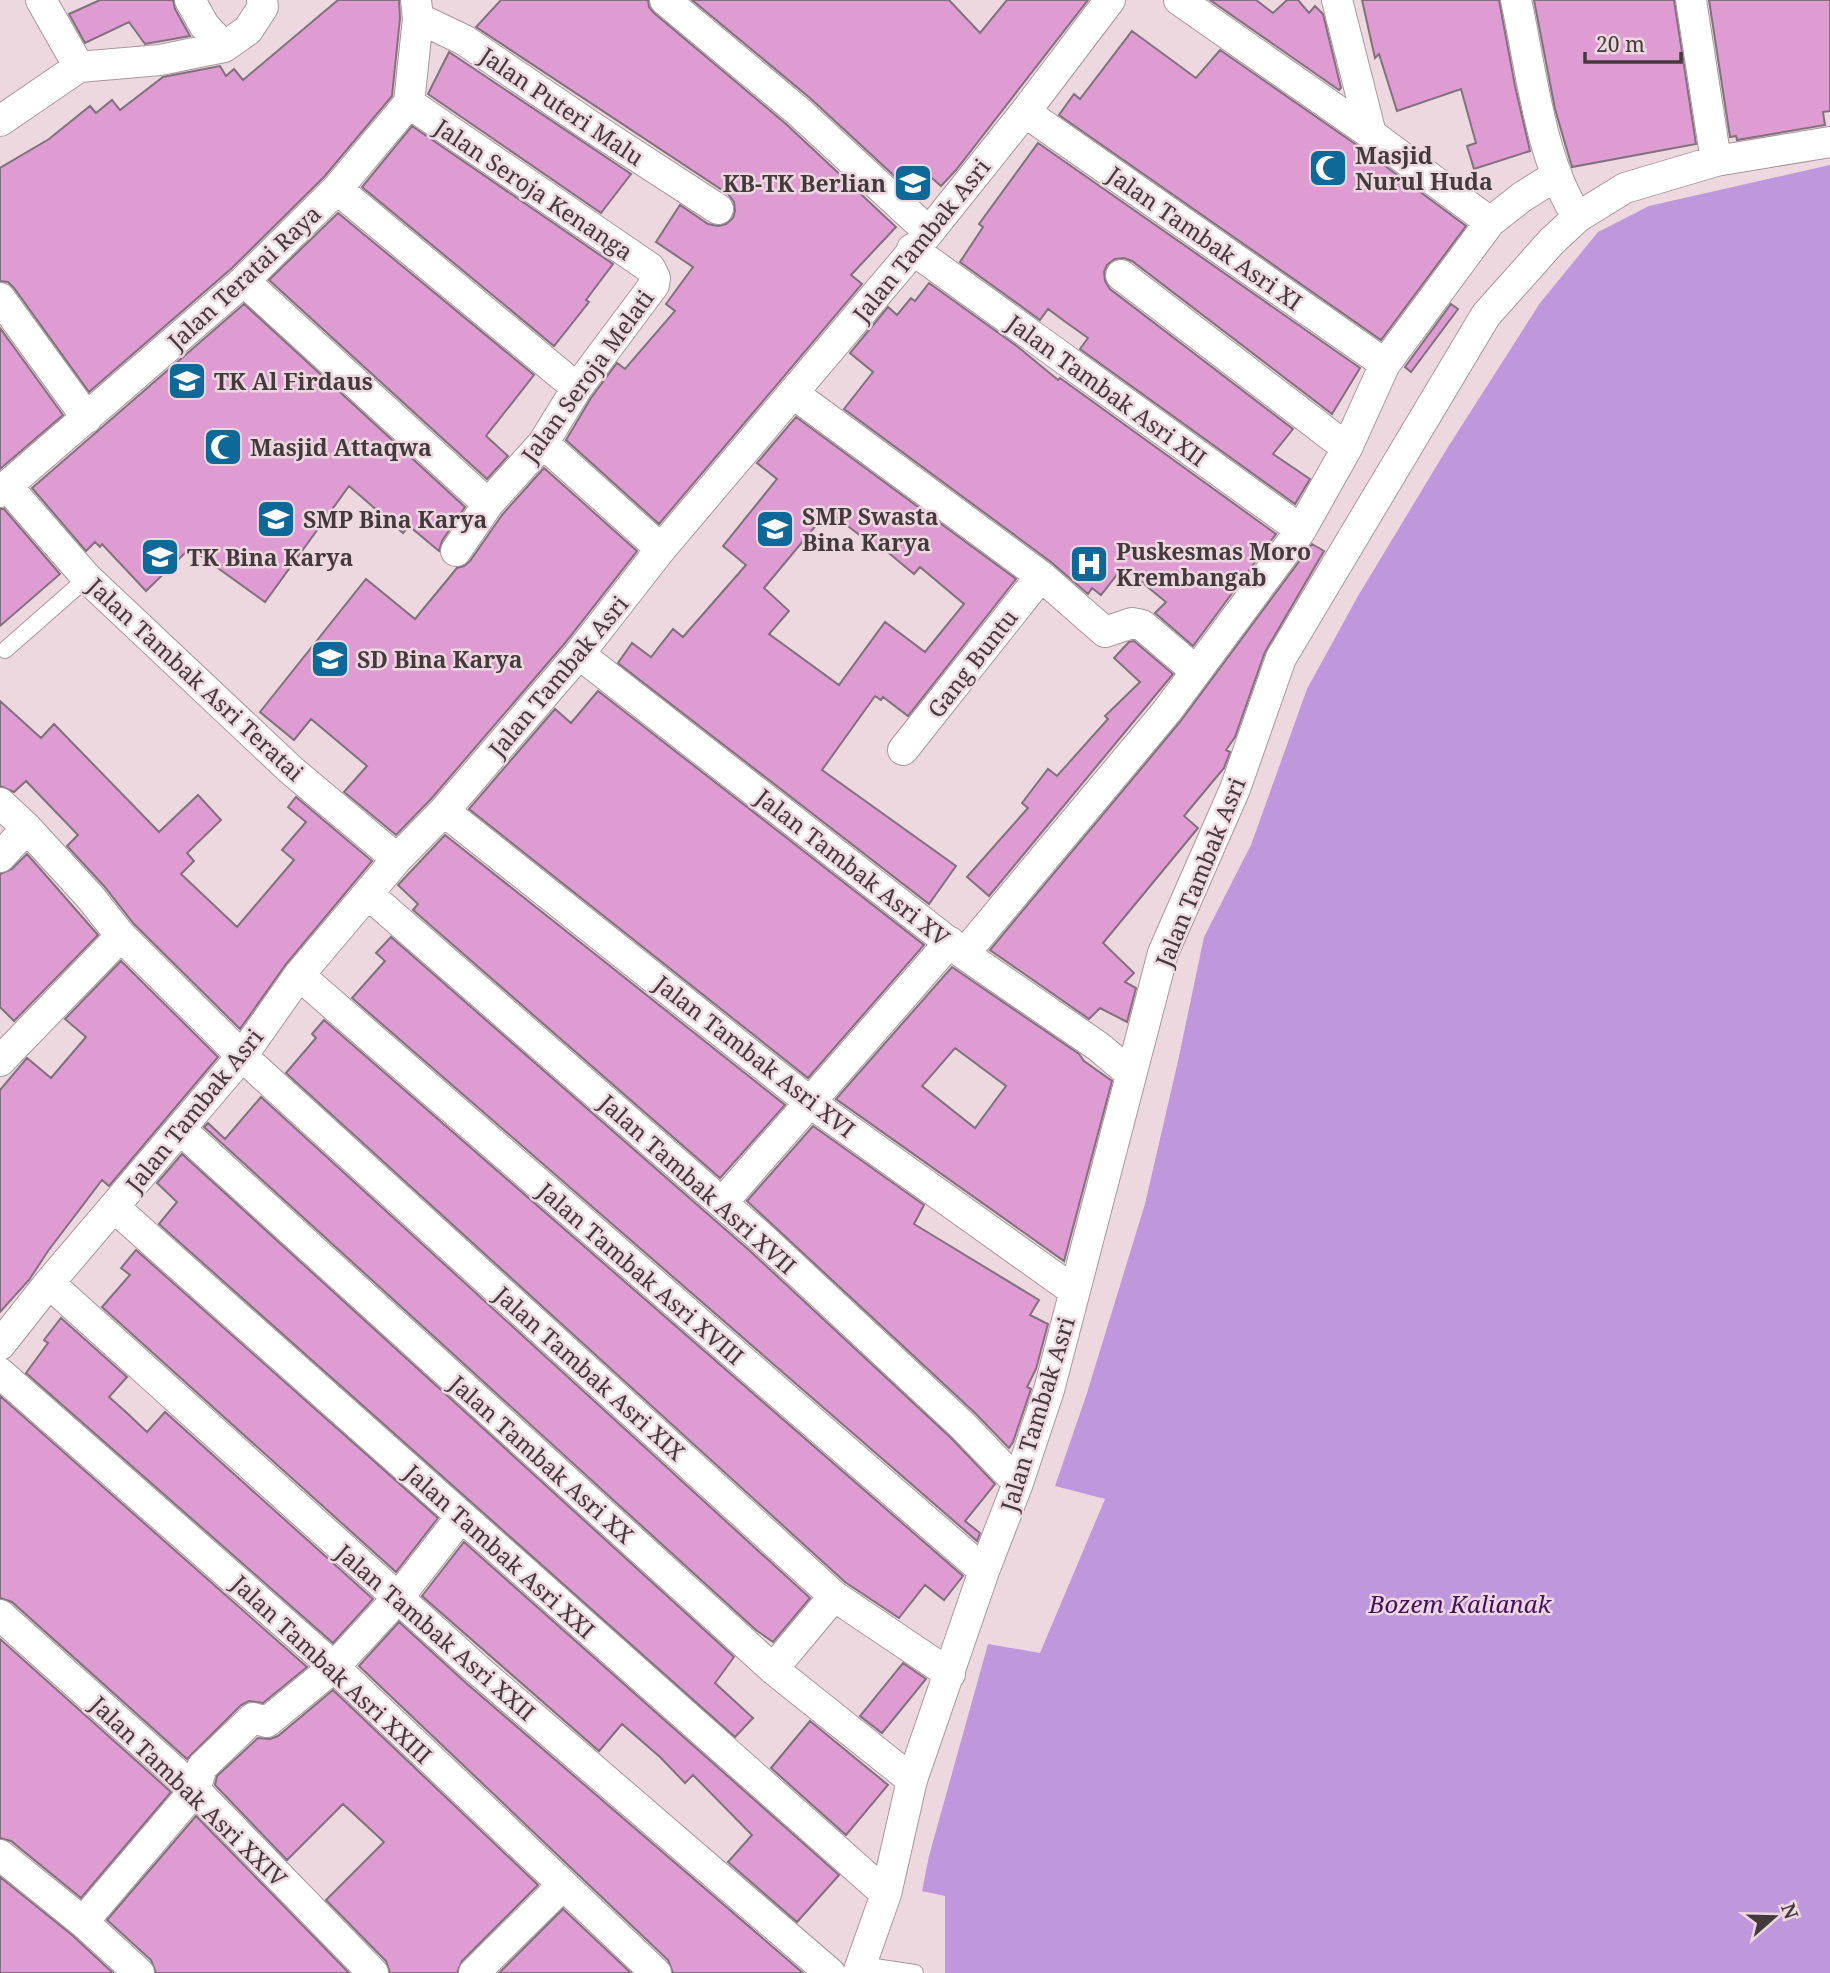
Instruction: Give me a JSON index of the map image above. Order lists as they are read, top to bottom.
{
  "streets": {
    "street": [
      "Jalan Puteri Malu",
      "Jalan Seroja Kenanga",
      "Jalan Tambak Asri XI",
      "Jalan Tambak Asri",
      "Jalan Teratai Raya",
      "Jalan Seroja Melati",
      "Jalan Tambak Asri XII",
      "Gang Buntu",
      "Jalan Tambak Asri Teratai",
      "Jalan Tambak Asri XV",
      "Jalan Tambak Asri XVI",
      "Jalan Tambak Asri XVII",
      "Jalan Tambak Asri XVIII",
      "Jalan Tambak Asri XIX",
      "Jalan Tambak Asri XX",
      "Jalan Tambak Asri XXI",
      "Jalan Tambak Asri XXII",
      "Jalan Tambak Asri XXIII",
      "Jalan Tambak Asri XXIV"
    ]
  },
  "crossings": [
    ["Jalan Seroja Kenanga", "Jalan Teratai Raya"],
    ["Jalan Seroja Kenanga", "Jalan Seroja Melati"],
    ["Jalan Tambak Asri XI", "Jalan Tambak Asri"],
    ["Jalan Tambak Asri", "Jalan Tambak Asri XII"],
    ["Jalan Tambak Asri", "Jalan Tambak Asri Teratai"],
    ["Jalan Tambak Asri", "Jalan Tambak Asri XV"],
    ["Jalan Tambak Asri", "Jalan Tambak Asri XVI"],
    ["Jalan Tambak Asri", "Jalan Tambak Asri XVII"],
    ["Jalan Tambak Asri", "Jalan Tambak Asri XVIII"],
    ["Jalan Tambak Asri", "Jalan Tambak Asri XIX"],
    ["Jalan Tambak Asri", "Jalan Tambak Asri XX"],
    ["Jalan Tambak Asri", "Jalan Tambak Asri XXI"],
    ["Jalan Tambak Asri", "Jalan Tambak Asri XXII"],
    ["Jalan Teratai Raya", "Jalan Tambak Asri Teratai"]
  ],
  "water": ["Bozem Kalianak"],
  "places": {
    "mosque": ["Masjid Nurul Huda", "Masjid Attaqwa"],
    "school or university": [
      "KB-TK Berlian",
      "TK Al Firdaus",
      "SMP Bina Karya",
      "SMP Swasta Bina Karya",
      "TK Bina Karya",
      "SD Bina Karya"
    ],
    "hospital": ["Puskesmas Moro Krembangab"]
  },
  "scale_bar": "20 m",
  "north": "right"
}
